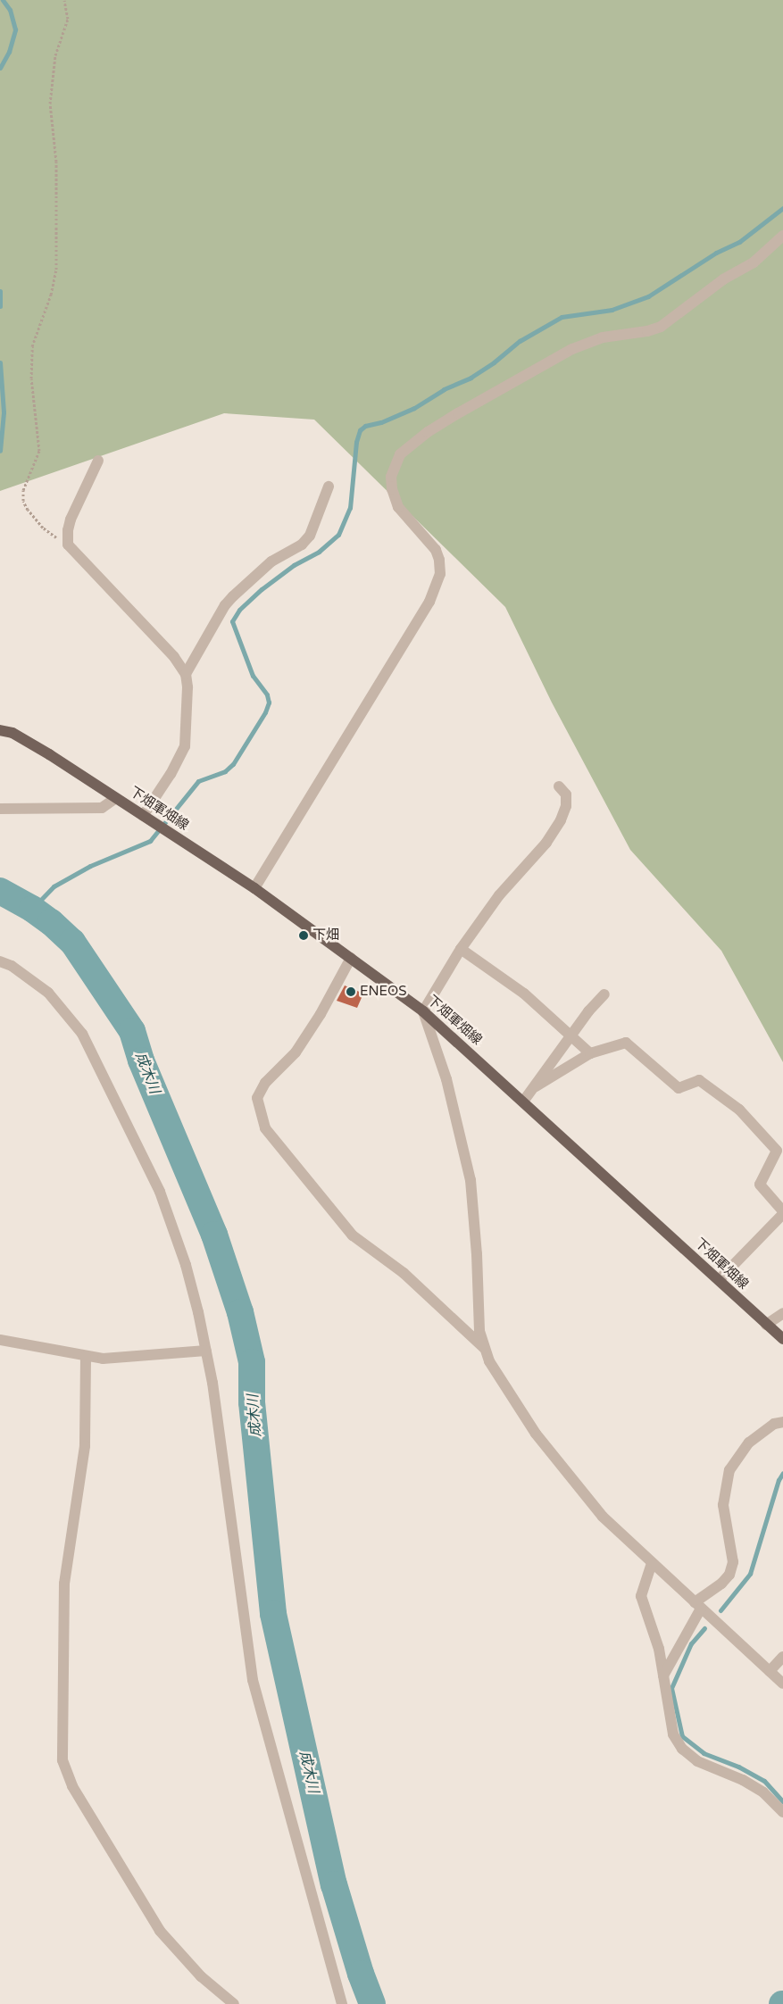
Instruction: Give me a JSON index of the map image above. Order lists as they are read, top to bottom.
{
  "streets": {
    "main road": ["下畑軍畑線"]
  },
  "water": ["成木川"],
  "places": ["下畑", "ENEOS"]
}
